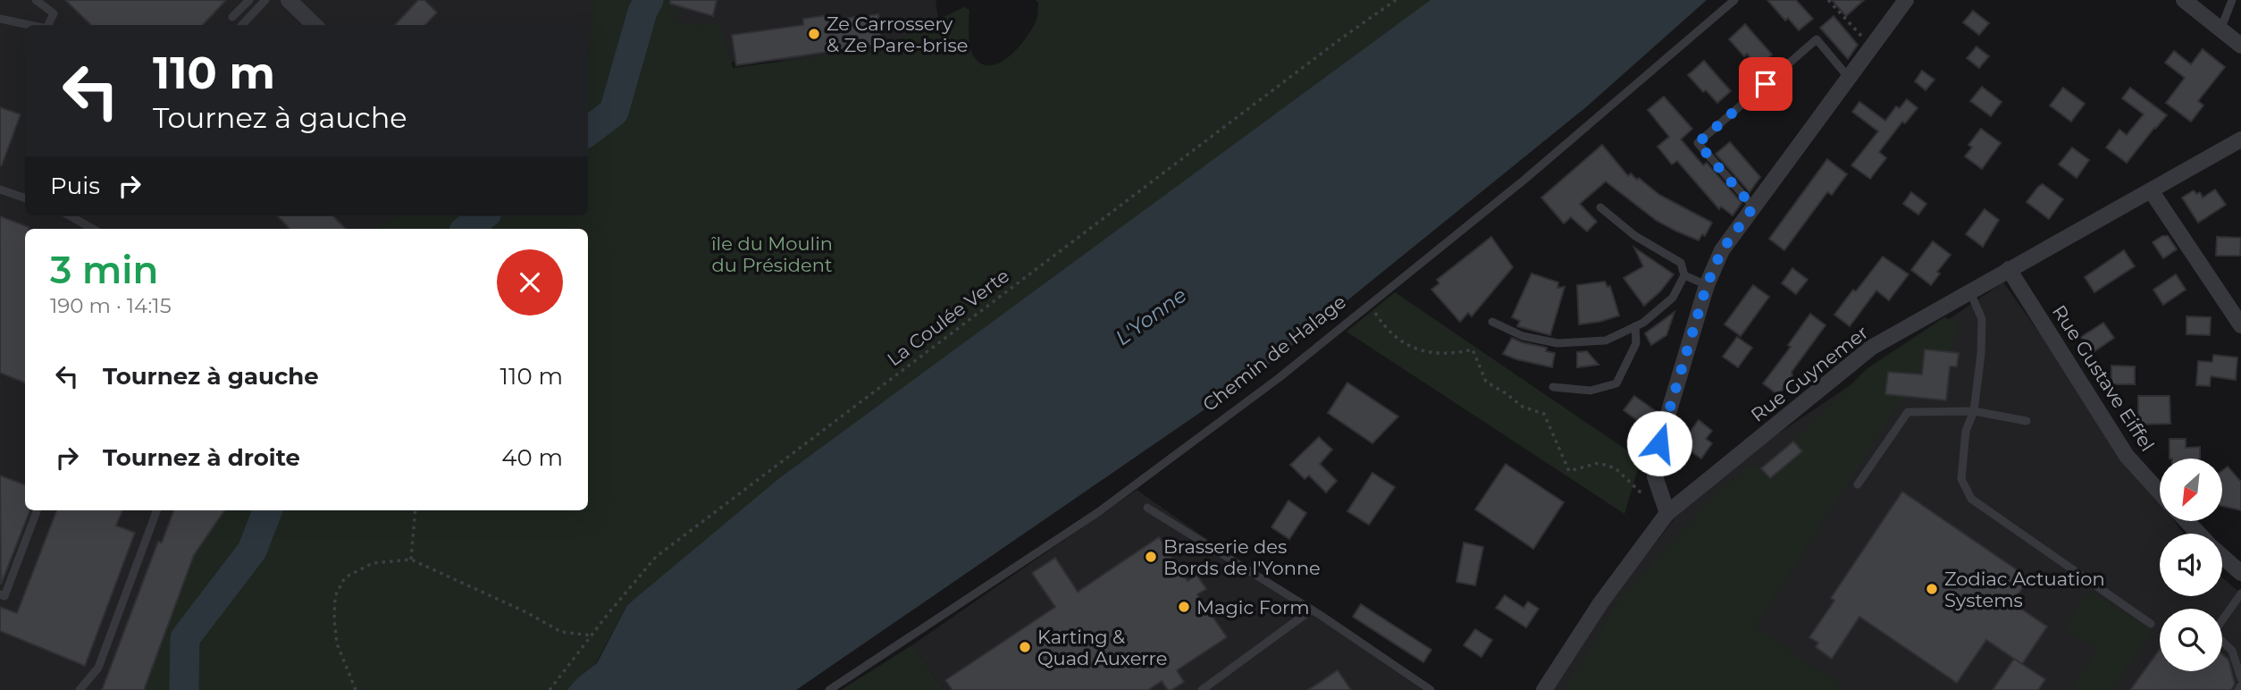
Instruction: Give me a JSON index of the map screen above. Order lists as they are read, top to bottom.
{
  "streets": {
    "street": ["Rue Guynemer", "Rue Gustave Eiffel"],
    "path": ["La Coulée Verte"]
  },
  "crossings": [
    ["Rue Guynemer", "Rue Gustave Eiffel"]
  ],
  "water": ["L'Yonne"],
  "parks": ["île du Moulin du Président"],
  "places": [
    "Ze Carrossery & Ze Pare-brise",
    "Brasserie des Bords de l'Yonne",
    "Zodiac Actuation Systems",
    "Magic Form",
    "Karting & Quad Auxerre"
  ],
  "north": "bottom left",
  "page": {
    "turn": ["110 m", "Tournez à gauche"],
    "then": "Puis",
    "heading": ["3 min", "190 m · 14:15"],
    "list": [
      {
        "name": "Tournez à gauche",
        "value": "110 m"
      },
      {
        "name": "Tournez à droite",
        "value": "40 m"
      }
    ]
  }
}
